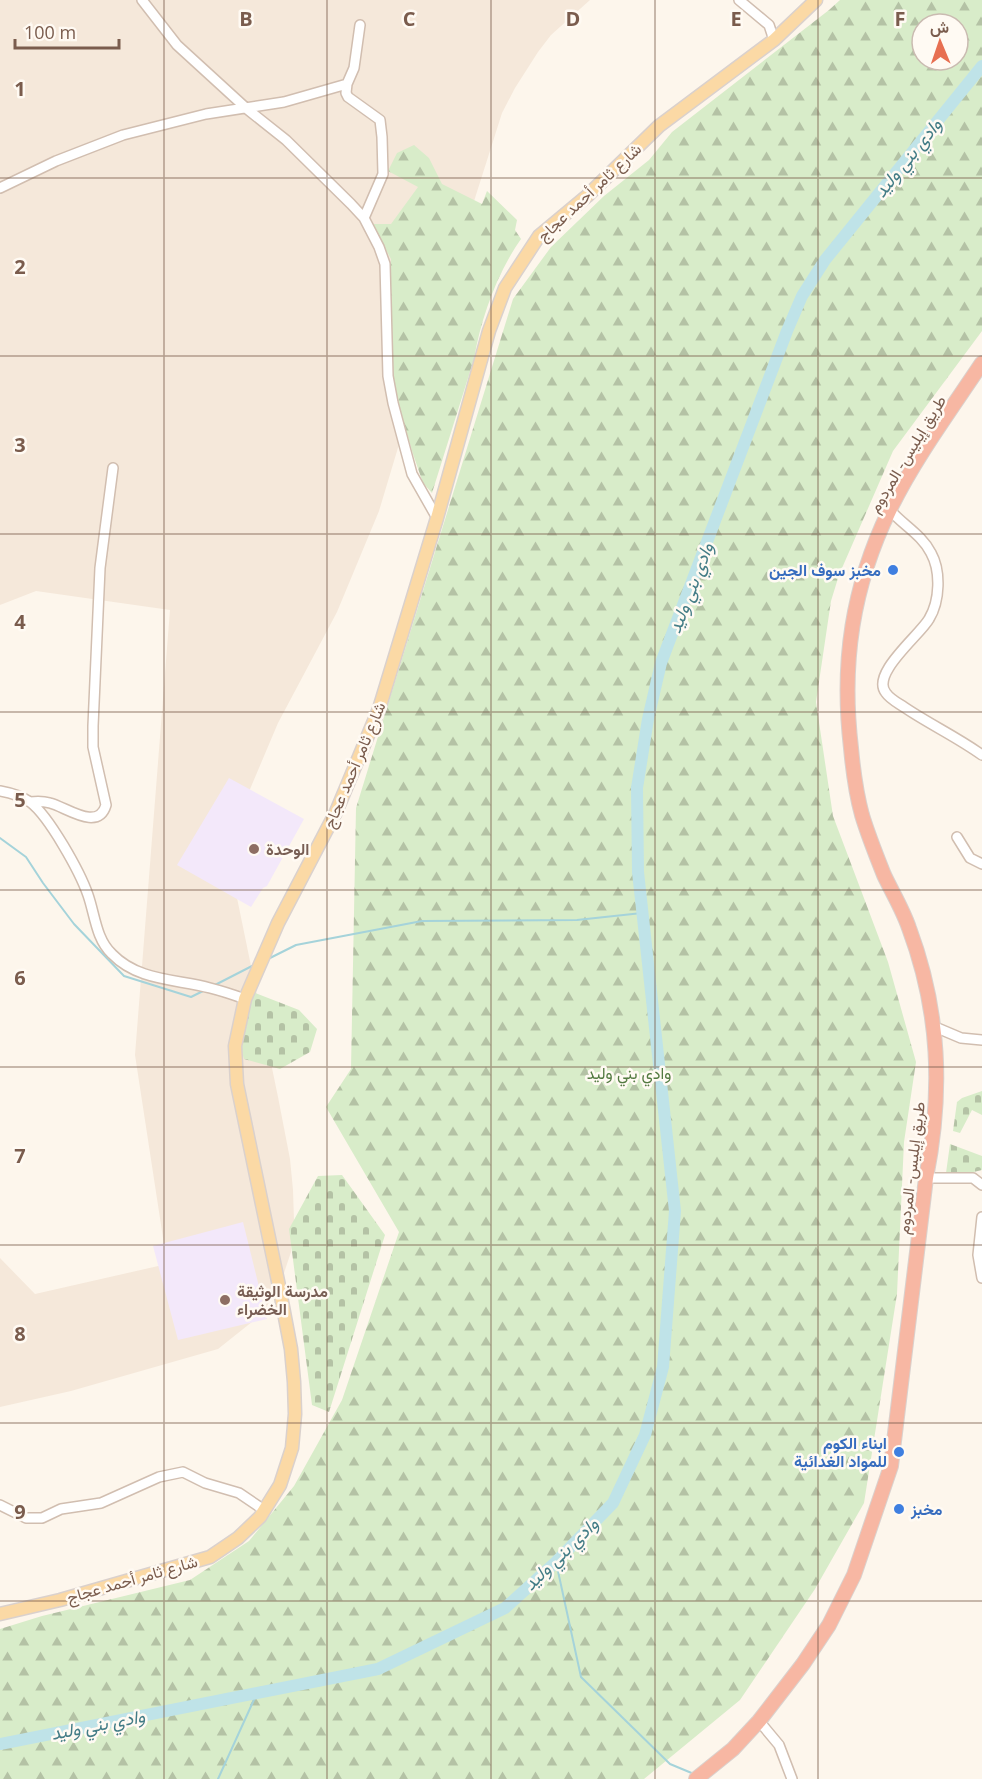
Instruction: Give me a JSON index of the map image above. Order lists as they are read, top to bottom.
{
  "streets": {
    "highway": ["طريق إيليس- المردوم"],
    "main road": ["شارع ثامر أحمد عجاج"]
  },
  "water": ["وادي بني وليد"],
  "parks": ["وادي بني وليد"],
  "places": [
    "مخبز سوف الجين",
    "الوحدة",
    "مدرسة الوثيقة الخضراء",
    "ابناء الكوم للمواد الغدائية",
    "مخبز"
  ],
  "scale_bar": "100 m",
  "north": "top",
  "grid": {
    "columns": [
      "B",
      "C",
      "D",
      "E",
      "F"
    ],
    "rows": [
      "1",
      "2",
      "3",
      "4",
      "5",
      "6",
      "7",
      "8",
      "9"
    ]
  }
}
